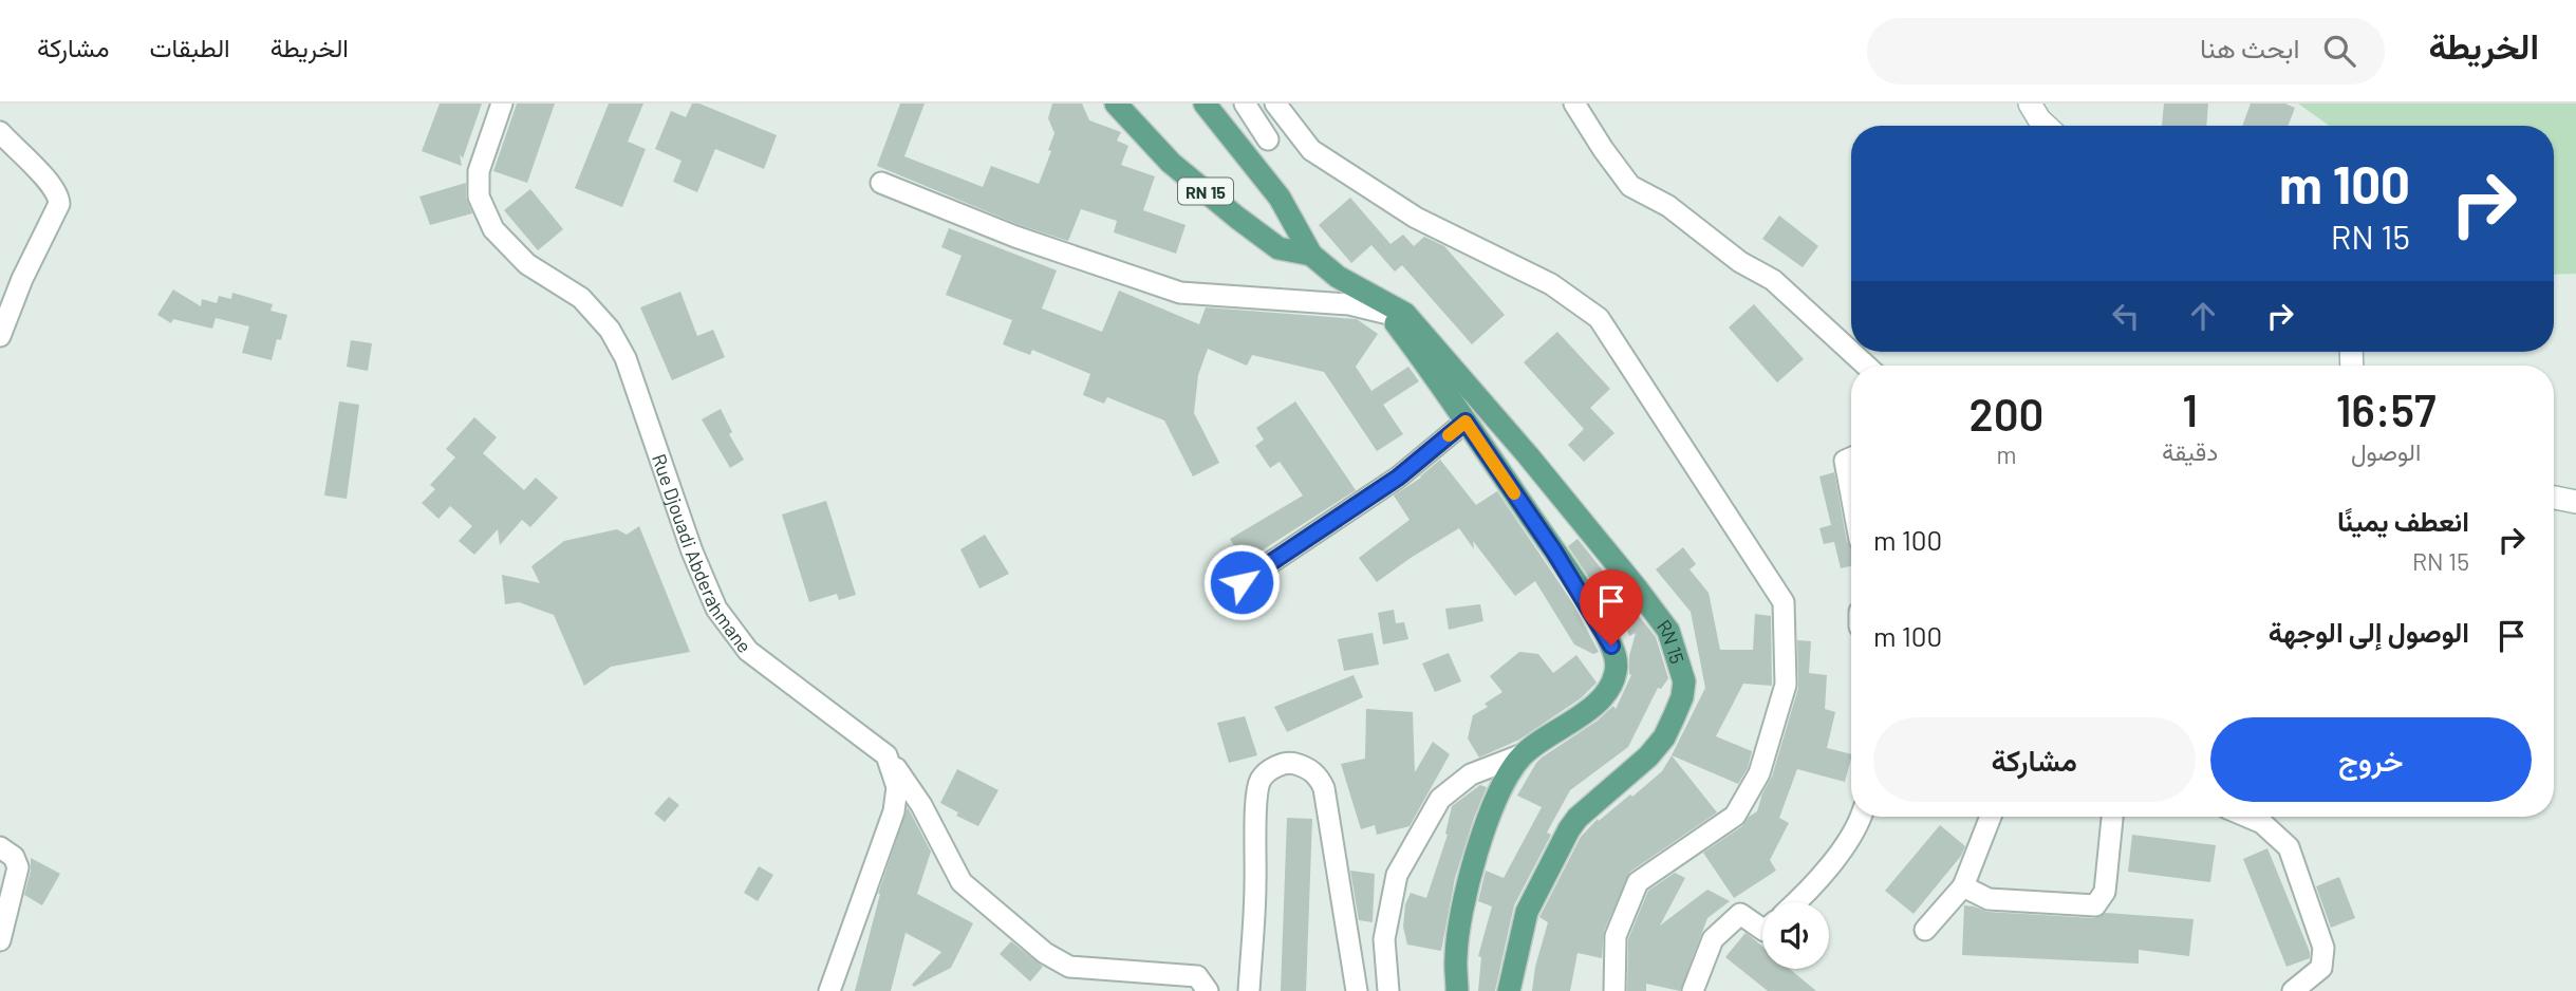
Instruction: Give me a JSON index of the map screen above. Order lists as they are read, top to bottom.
{
  "streets": {
    "main road": ["RN 15"],
    "street": ["Rue Djouadi Abderahmane"]
  },
  "page": {
    "header": "الخريطة",
    "search": "ابحث هنا",
    "nav": ["الخريطة", "الطبقات", "مشاركة"],
    "turn": ["100 m", "RN 15"],
    "eta": [
      "16:57",
      "الوصول",
      "1",
      "دقيقة",
      "200",
      "m"
    ],
    "list": [
      {
        "name": "انعطف يمينًا",
        "note": "RN 15",
        "value": "100 m"
      },
      {
        "name": "الوصول إلى الوجهة",
        "value": "100 m"
      }
    ],
    "buttons": ["خروج", "مشاركة"]
  }
}
